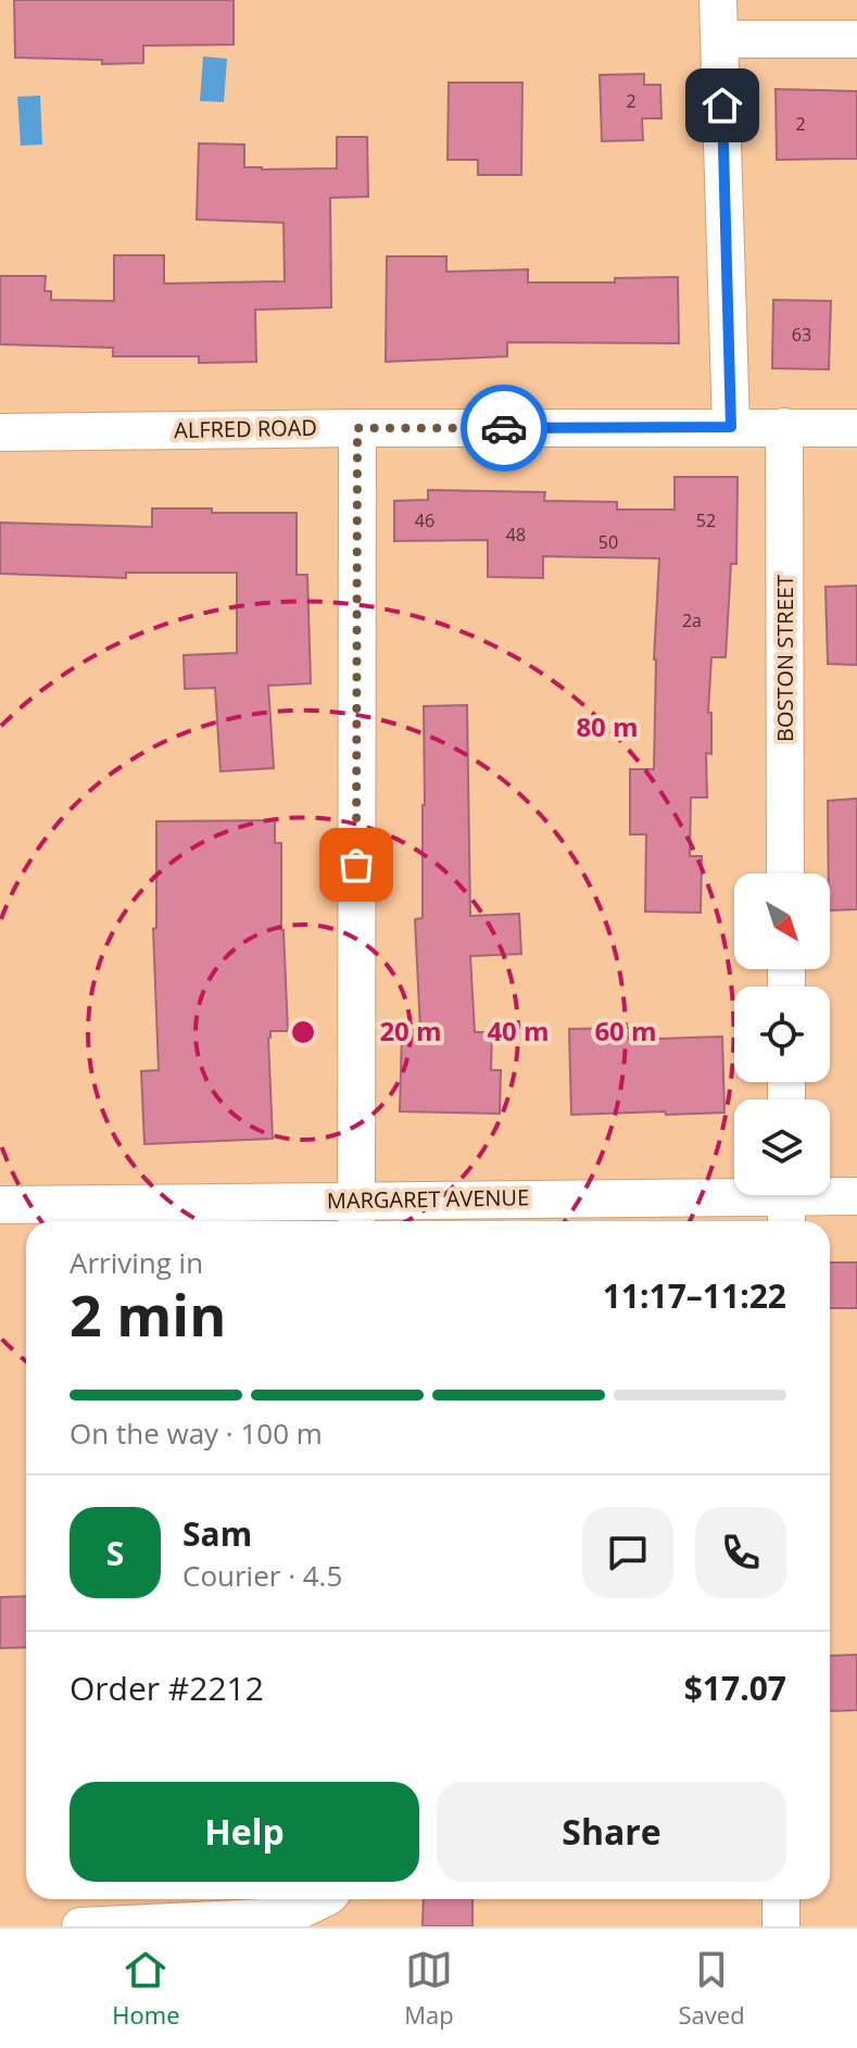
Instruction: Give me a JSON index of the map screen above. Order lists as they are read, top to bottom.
{
  "streets": {
    "street": ["ALFRED ROAD", "BOSTON STREET", "MARGARET AVENUE"]
  },
  "crossings": [
    ["ALFRED ROAD", "BOSTON STREET"]
  ],
  "house_numbers": [
    "2",
    "2",
    "63",
    "46",
    "52",
    "48",
    "50",
    "2a"
  ],
  "north": "bottom right",
  "page": {
    "heading": ["2 min", "Arriving in", "11:17–11:22"],
    "panel": [
      "Sam",
      "Courier · 4.5",
      "Order #2212",
      "$17.07"
    ],
    "bar": "On the way · 100 m",
    "round": "S",
    "buttons": ["Help", "Share"],
    "tabs": ["Home", "Map", "Saved"]
  },
  "rings": [
    "80 m",
    "20 m",
    "40 m",
    "60 m"
  ]
}
